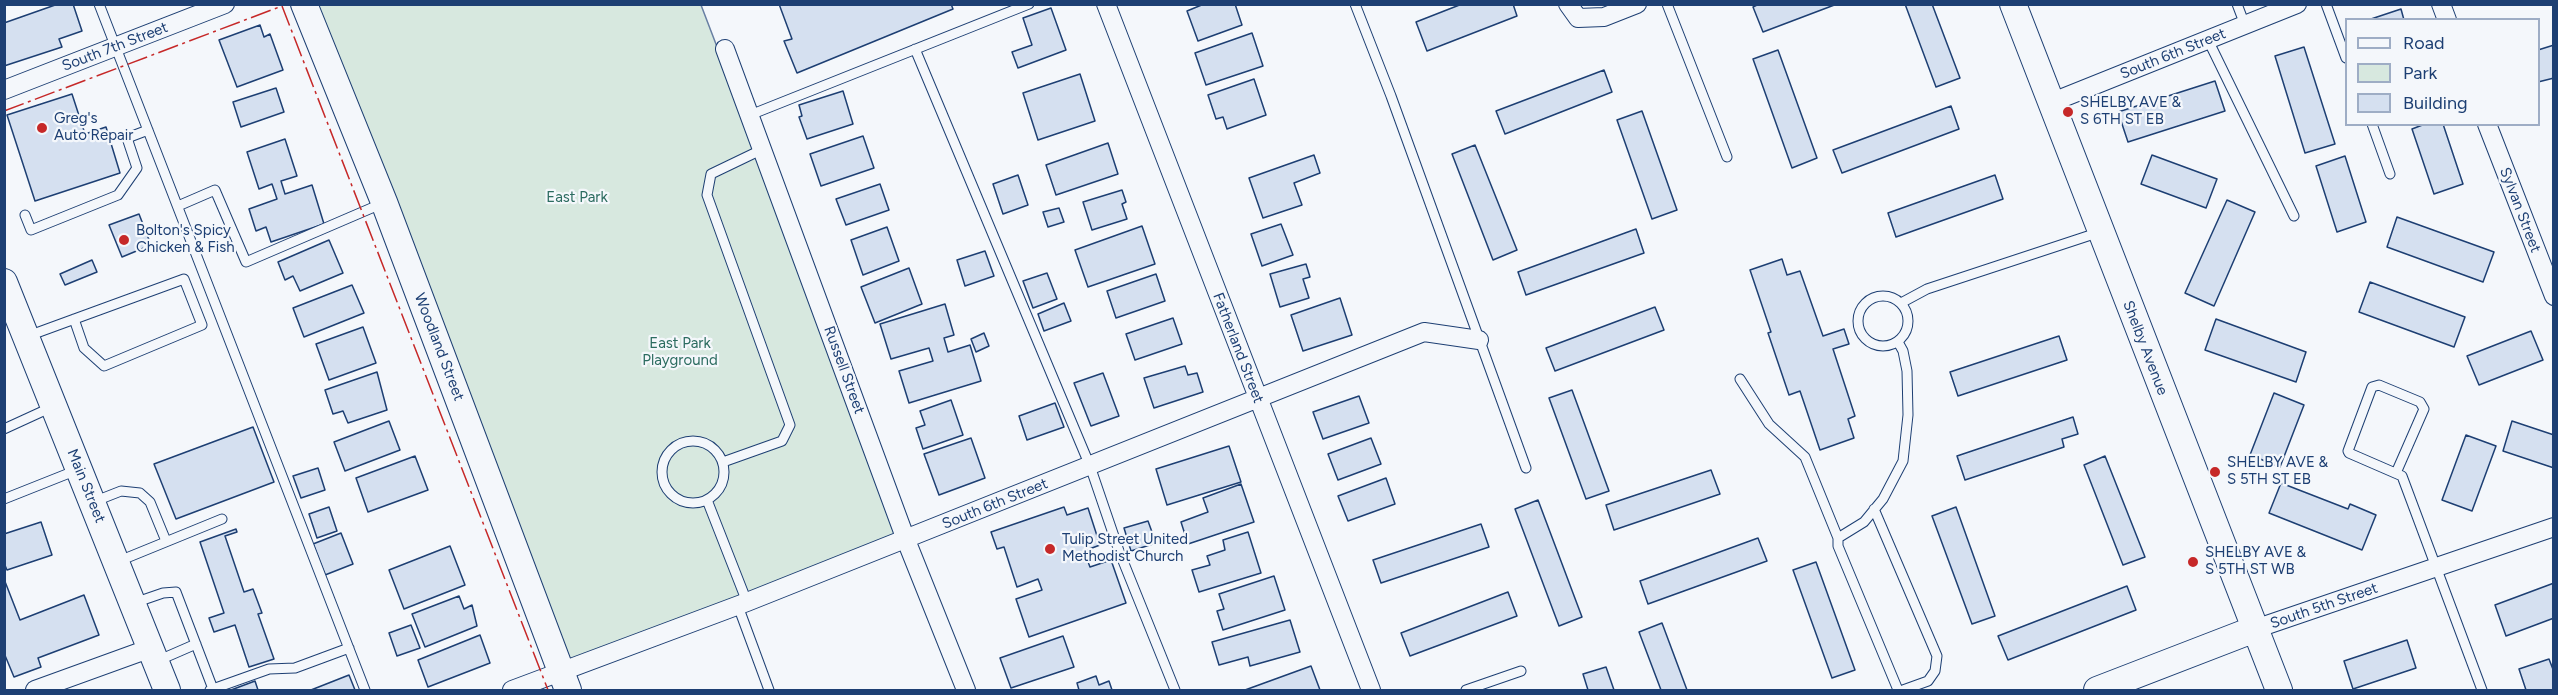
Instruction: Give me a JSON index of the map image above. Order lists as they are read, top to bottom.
{
  "streets": {
    "street": [
      "South 7th Street",
      "South 6th Street",
      "Sylvan Street",
      "Woodland Street",
      "Fatherland Street",
      "Shelby Avenue",
      "Russell Street",
      "Main Street",
      "South 5th Street"
    ]
  },
  "crossings": [
    ["South 6th Street", "Woodland Street"],
    ["South 6th Street", "Fatherland Street"],
    ["South 6th Street", "Shelby Avenue"],
    ["South 6th Street", "Russell Street"],
    ["Shelby Avenue", "South 5th Street"]
  ],
  "parks": ["East Park", "East Park Playground"],
  "places": [
    "SHELBY AVE & S 6TH ST EB",
    "Greg's Auto Repair",
    "Bolton's Spicy Chicken & Fish",
    "SHELBY AVE & S 5TH ST EB",
    "Tulip Street United Methodist Church",
    "SHELBY AVE & S 5TH ST WB"
  ],
  "legend": ["Road", "Park", "Building"]
}
